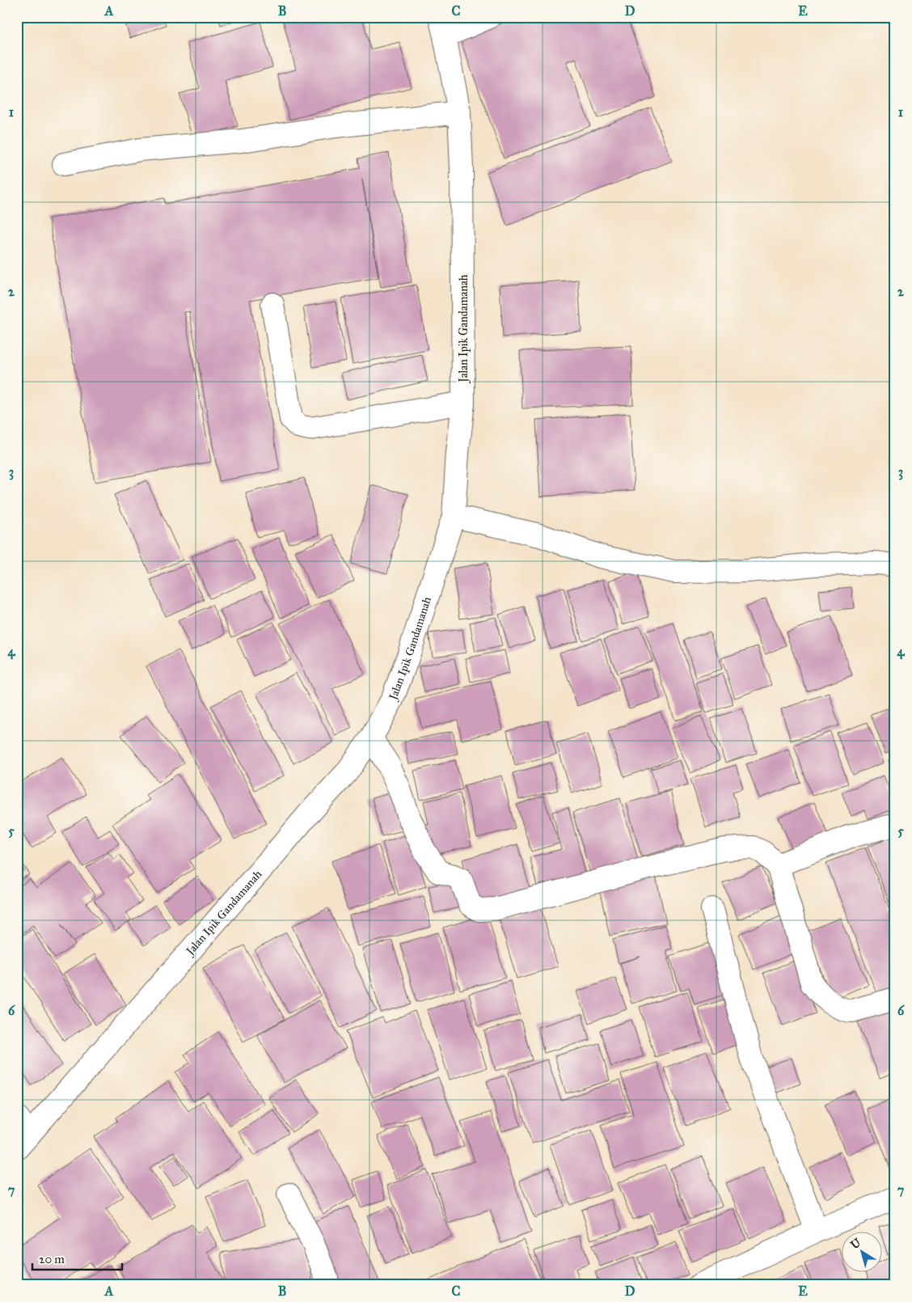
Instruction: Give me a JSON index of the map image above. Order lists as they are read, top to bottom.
{
  "streets": {
    "street": ["Jalan Ipik Gandamanah"]
  },
  "scale_bar": "20 m",
  "north": "top left",
  "grid": {
    "columns": [
      "A",
      "B",
      "C",
      "D",
      "E"
    ],
    "rows": [
      "1",
      "2",
      "3",
      "4",
      "5",
      "6",
      "7"
    ]
  }
}
